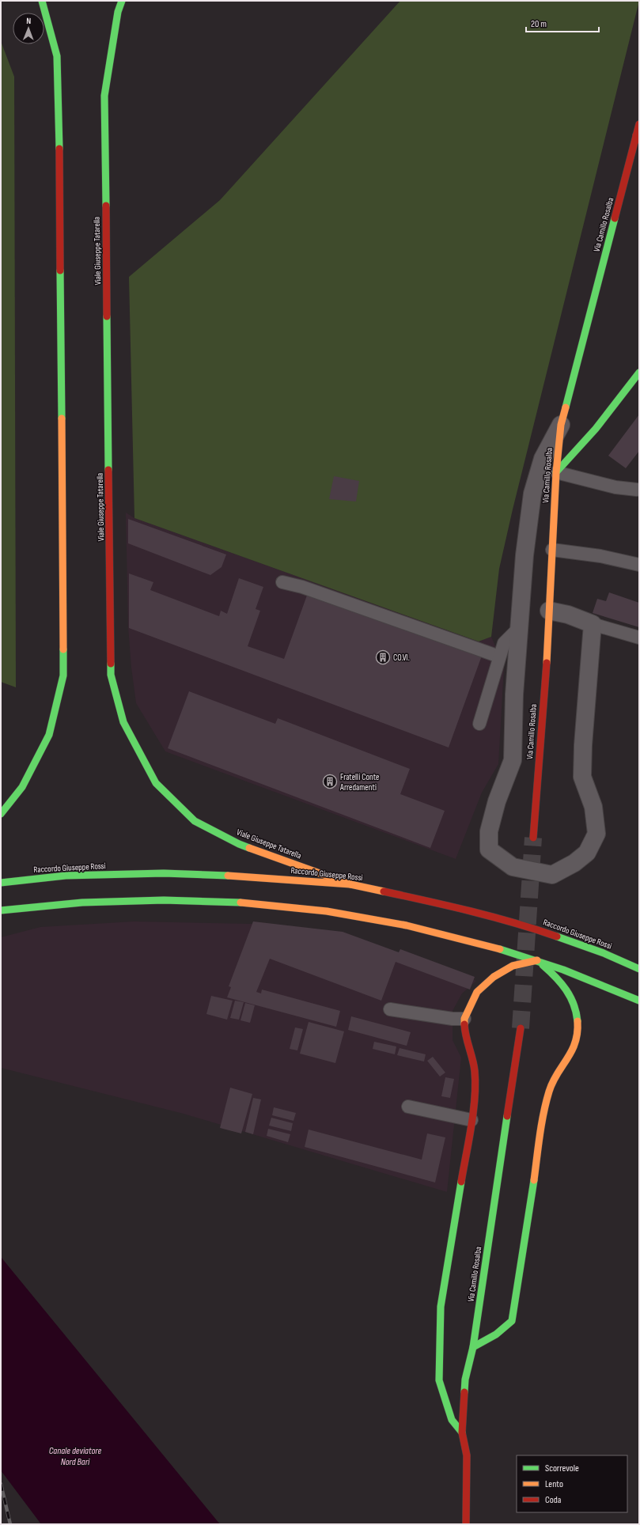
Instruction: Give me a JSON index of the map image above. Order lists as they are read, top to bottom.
{
  "streets": {
    "main road": ["Via Camillo Rosalba", "Viale Giuseppe Tatarella", "Raccordo Giuseppe Rossi"]
  },
  "crossings": [
    ["Viale Giuseppe Tatarella", "Raccordo Giuseppe Rossi"]
  ],
  "water": ["Canale deviatore Nord Bari"],
  "places": {
    "building": ["CO.VI.", "Fratelli Conte Arredamenti"]
  },
  "legend": ["Scorrevole", "Lento", "Coda"],
  "scale_bar": "20 m",
  "north": "top"
}
